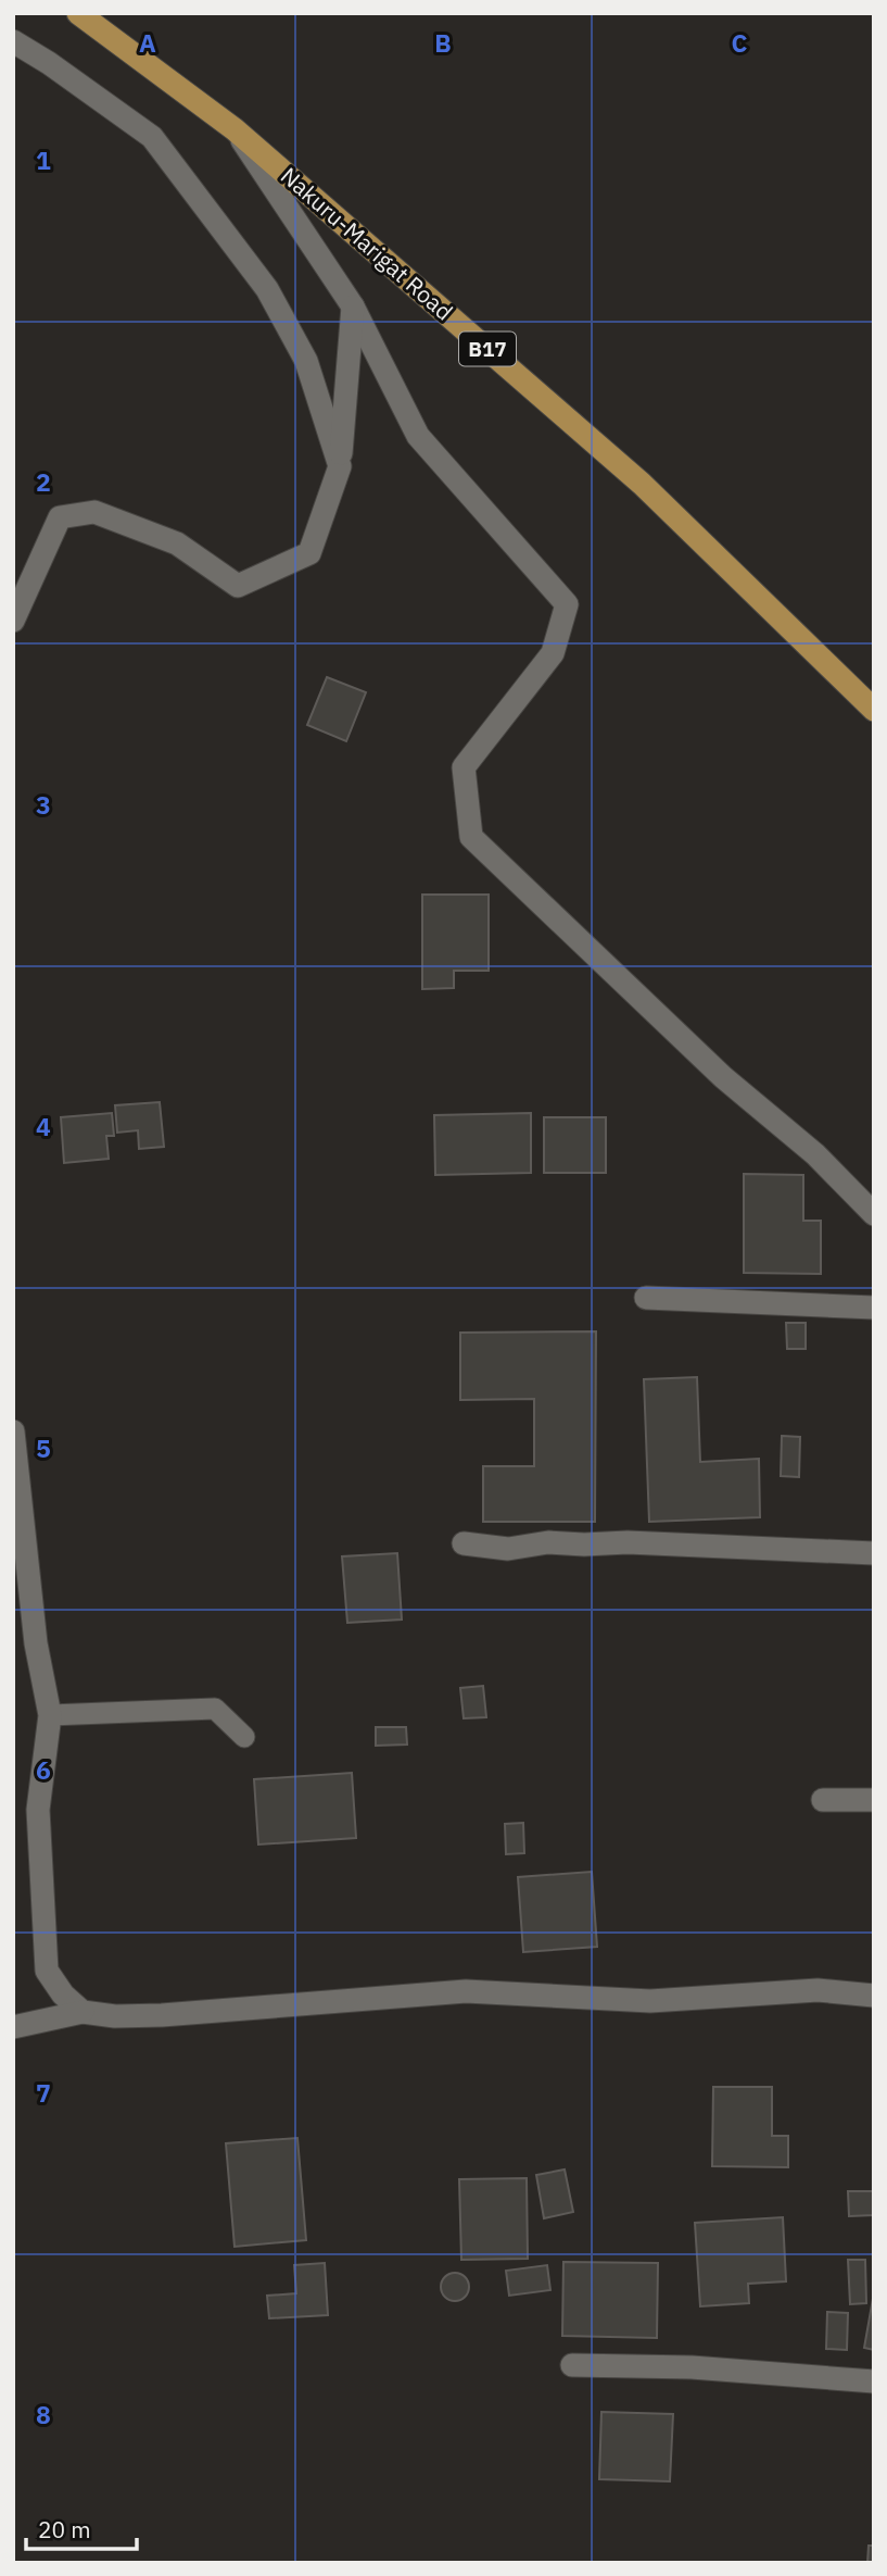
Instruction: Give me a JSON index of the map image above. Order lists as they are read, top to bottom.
{
  "streets": {
    "main road": ["Nakuru-Marigat Road", "B17"]
  },
  "scale_bar": "20 m",
  "grid": {
    "columns": ["A", "B", "C"],
    "rows": [
      "1",
      "2",
      "3",
      "4",
      "5",
      "6",
      "7",
      "8"
    ]
  }
}
